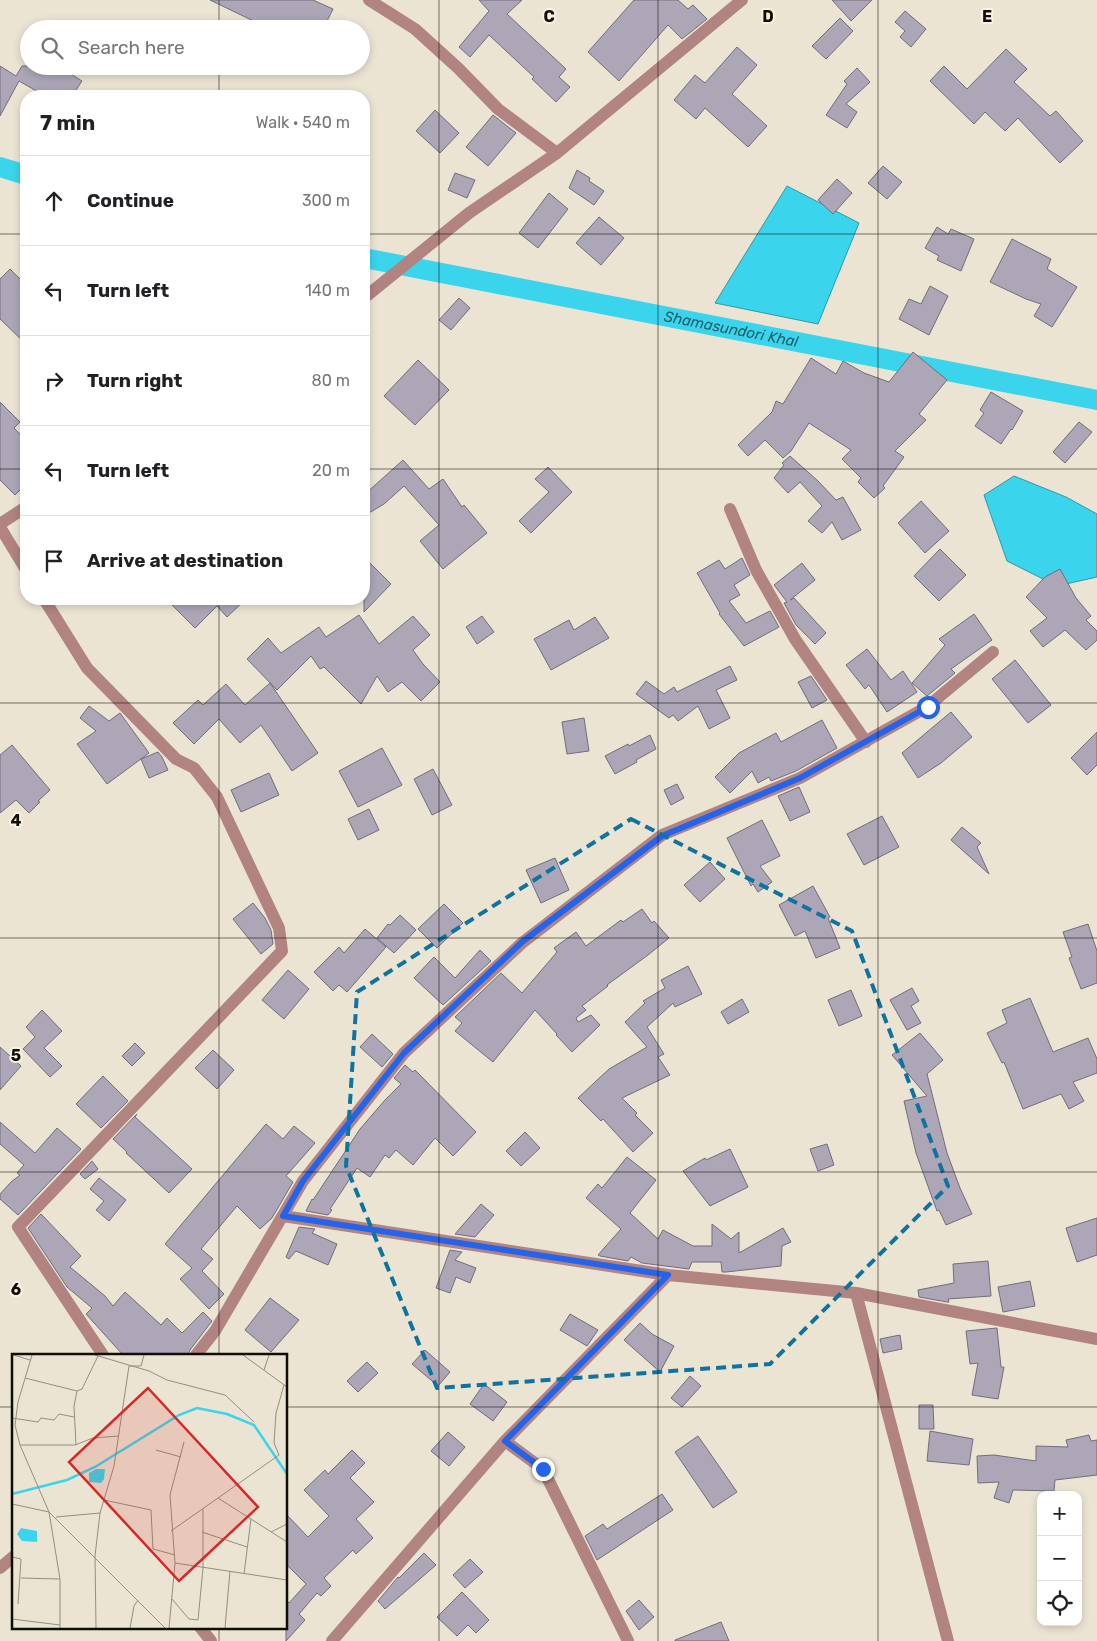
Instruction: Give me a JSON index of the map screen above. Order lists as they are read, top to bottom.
{
  "water": ["Shamasundori Khal"],
  "page": {
    "search": "Search here",
    "heading": ["7 min", "Walk · 540 m"],
    "list": [
      ["Continue", "300 m"],
      ["Turn left", "140 m"],
      ["Turn right", "80 m"],
      ["Turn left", "20 m"],
      "Arrive at destination"
    ],
    "map_buttons": ["+", "−"]
  },
  "grid": {
    "columns": ["C", "D", "E"],
    "rows": ["4", "5", "6"]
  }
}
